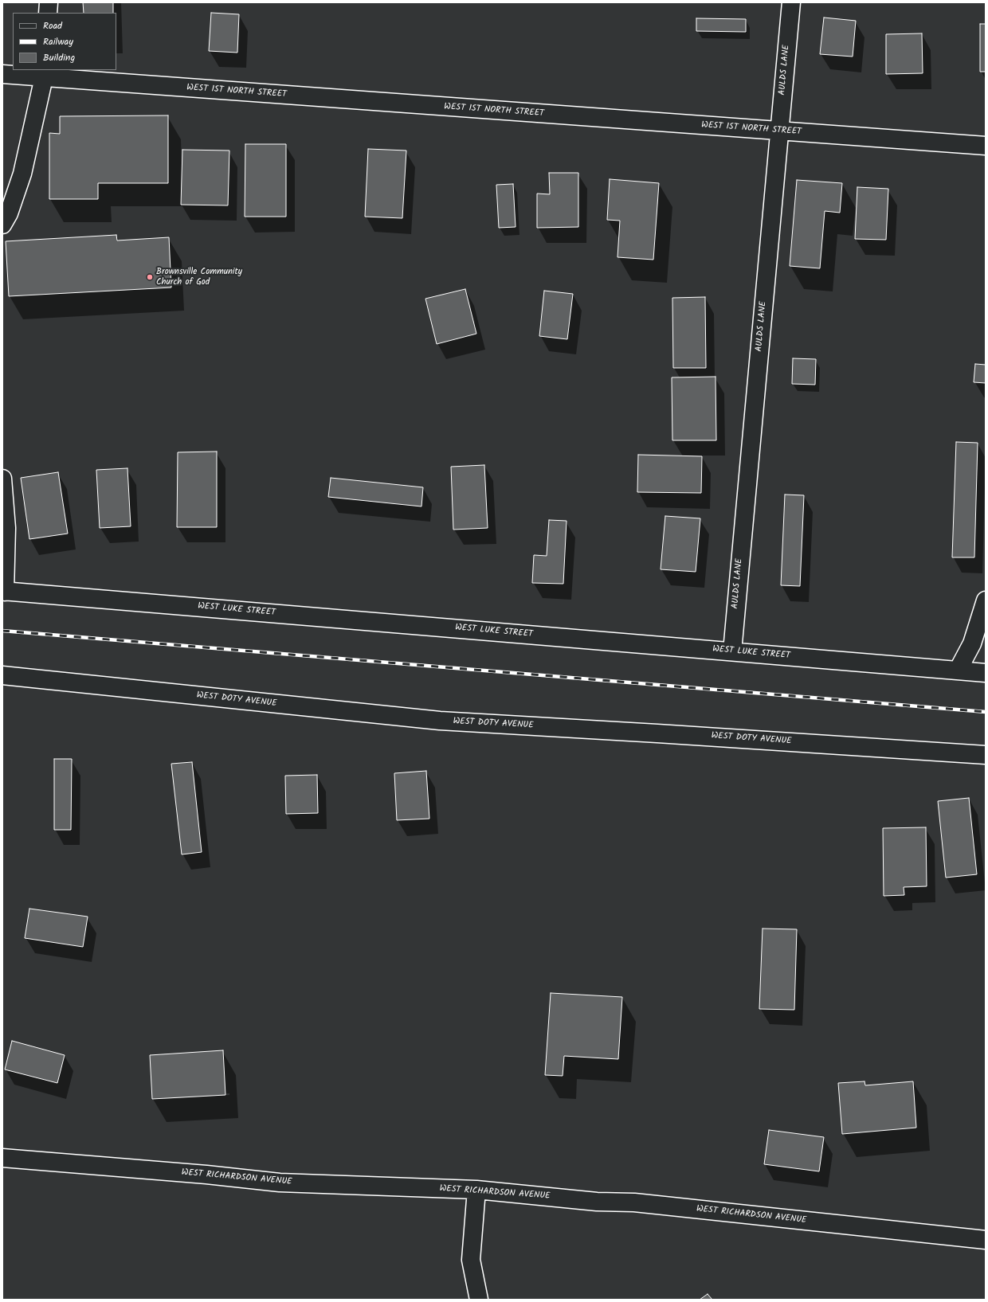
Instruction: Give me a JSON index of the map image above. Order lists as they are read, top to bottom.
{
  "streets": {
    "street": [
      "AULDS LANE",
      "WEST 1ST NORTH STREET",
      "WEST LUKE STREET",
      "WEST DOTY AVENUE",
      "WEST RICHARDSON AVENUE"
    ]
  },
  "crossings": [
    ["AULDS LANE", "WEST 1ST NORTH STREET"],
    ["AULDS LANE", "WEST LUKE STREET"]
  ],
  "places": ["Brownsville Community Church of God"],
  "legend": ["Road", "Railway", "Building"]
}
